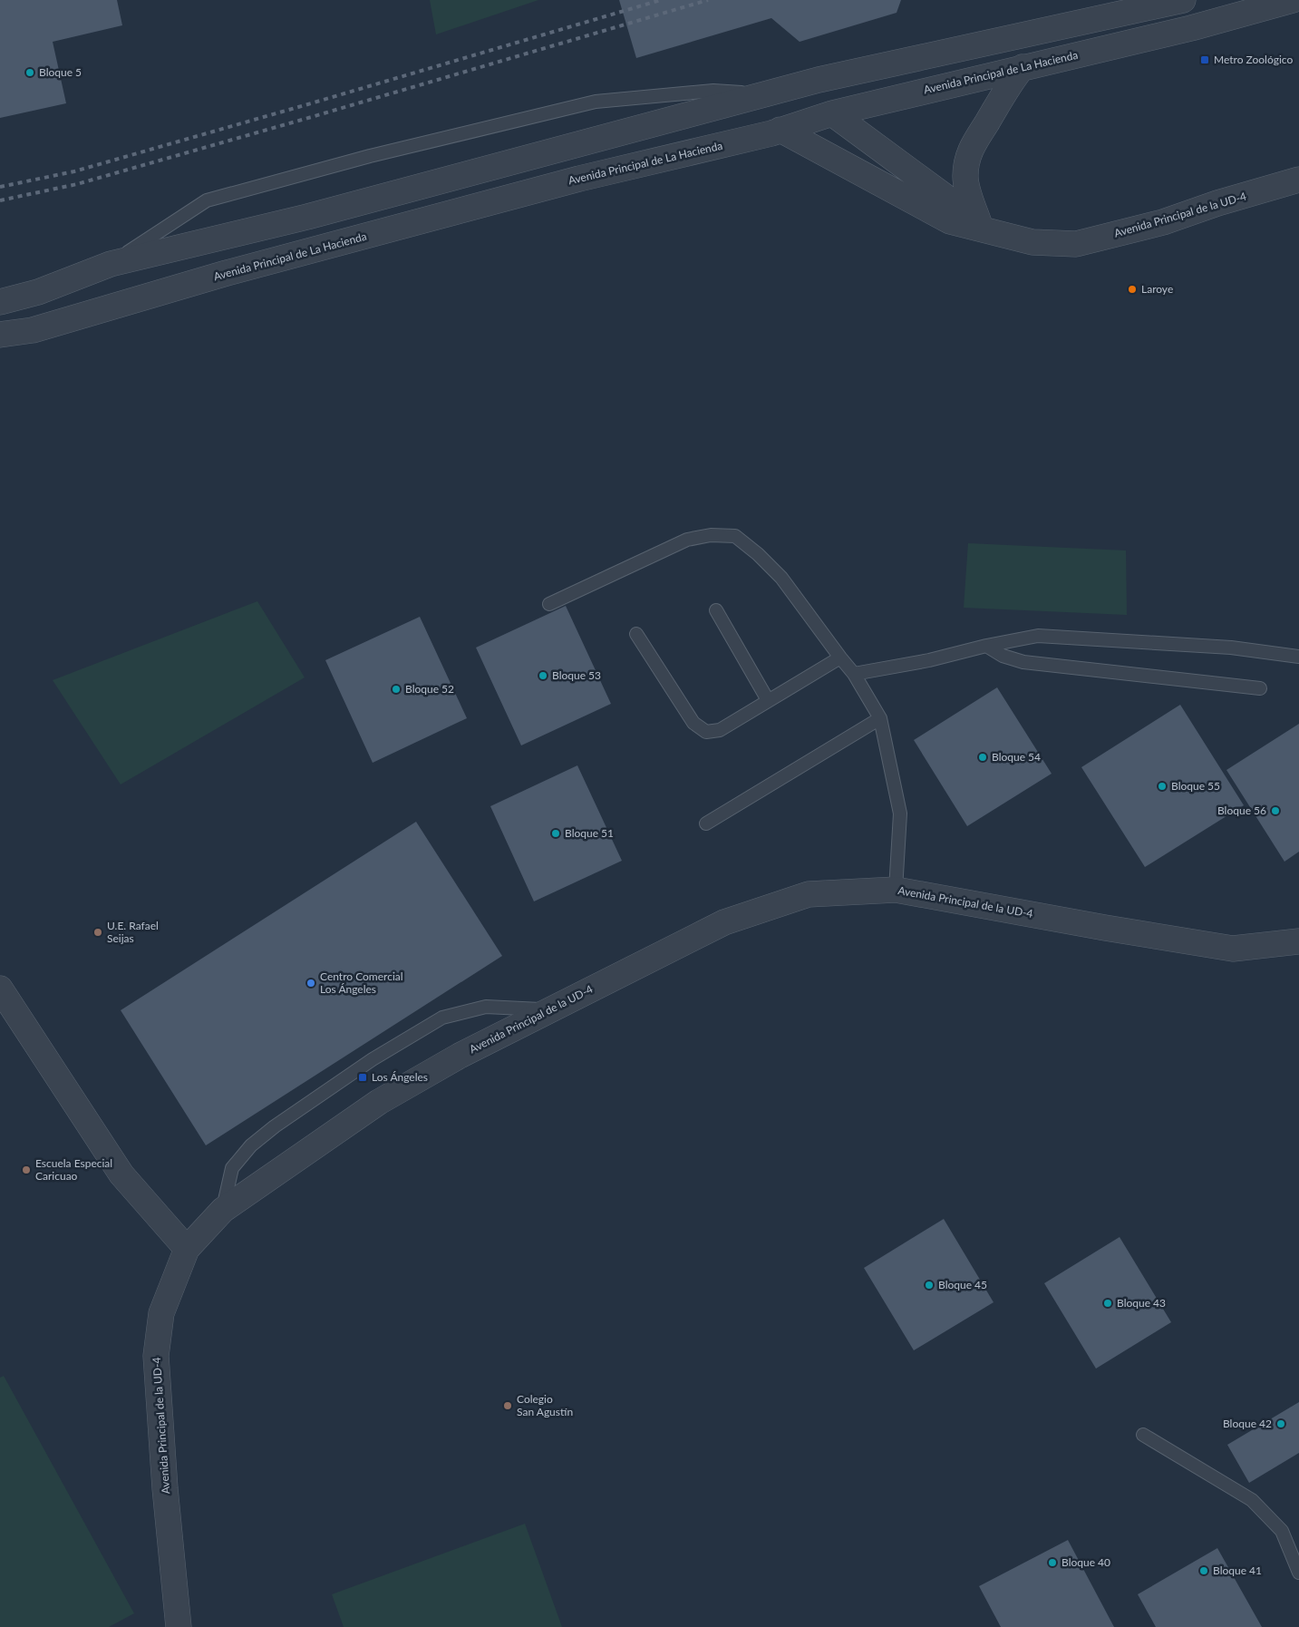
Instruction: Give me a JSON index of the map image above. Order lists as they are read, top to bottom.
{
  "streets": {
    "street": ["Avenida Principal de La Hacienda", "Avenida Principal de la UD-4"]
  },
  "crossings": [
    ["Avenida Principal de La Hacienda", "Avenida Principal de la UD-4"]
  ],
  "places": {
    "transit": ["Metro Zoológico", "Los Ángeles"],
    "other": [
      "Bloque 5",
      "Laroye",
      "Bloque 53",
      "Bloque 52",
      "Bloque 54",
      "Bloque 55",
      "Bloque 56",
      "Bloque 51",
      "U.E. Rafael Seijas",
      "Centro Comercial Los Ángeles",
      "Escuela Especial Caricuao",
      "Bloque 45",
      "Bloque 43",
      "Colegio San Agustín",
      "Bloque 42",
      "Bloque 40",
      "Bloque 41"
    ]
  }
}
